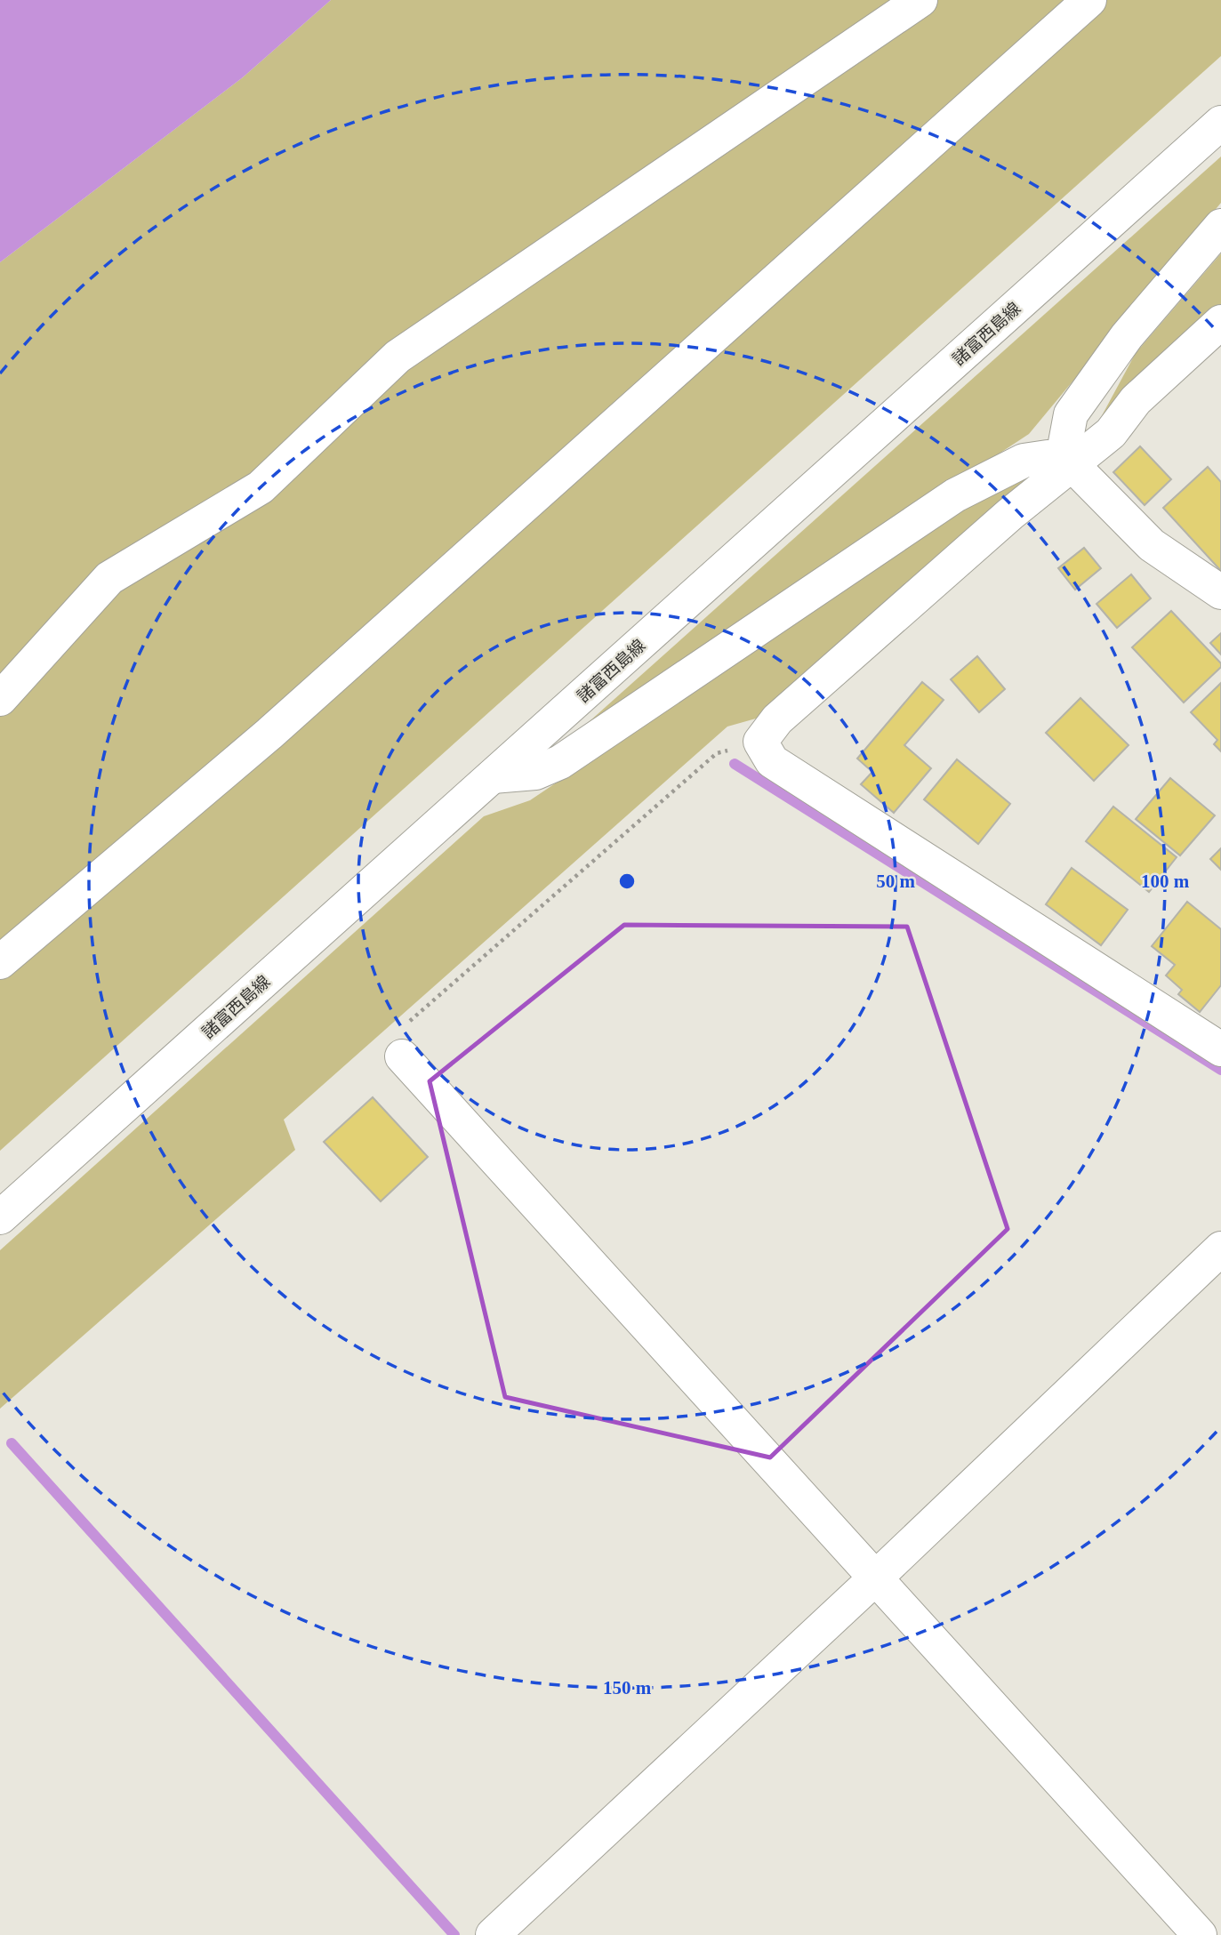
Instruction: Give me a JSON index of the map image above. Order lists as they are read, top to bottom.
{
  "streets": {
    "street": ["諸富西島線"]
  },
  "rings": ["50 m", "100 m", "150 m"]
}
